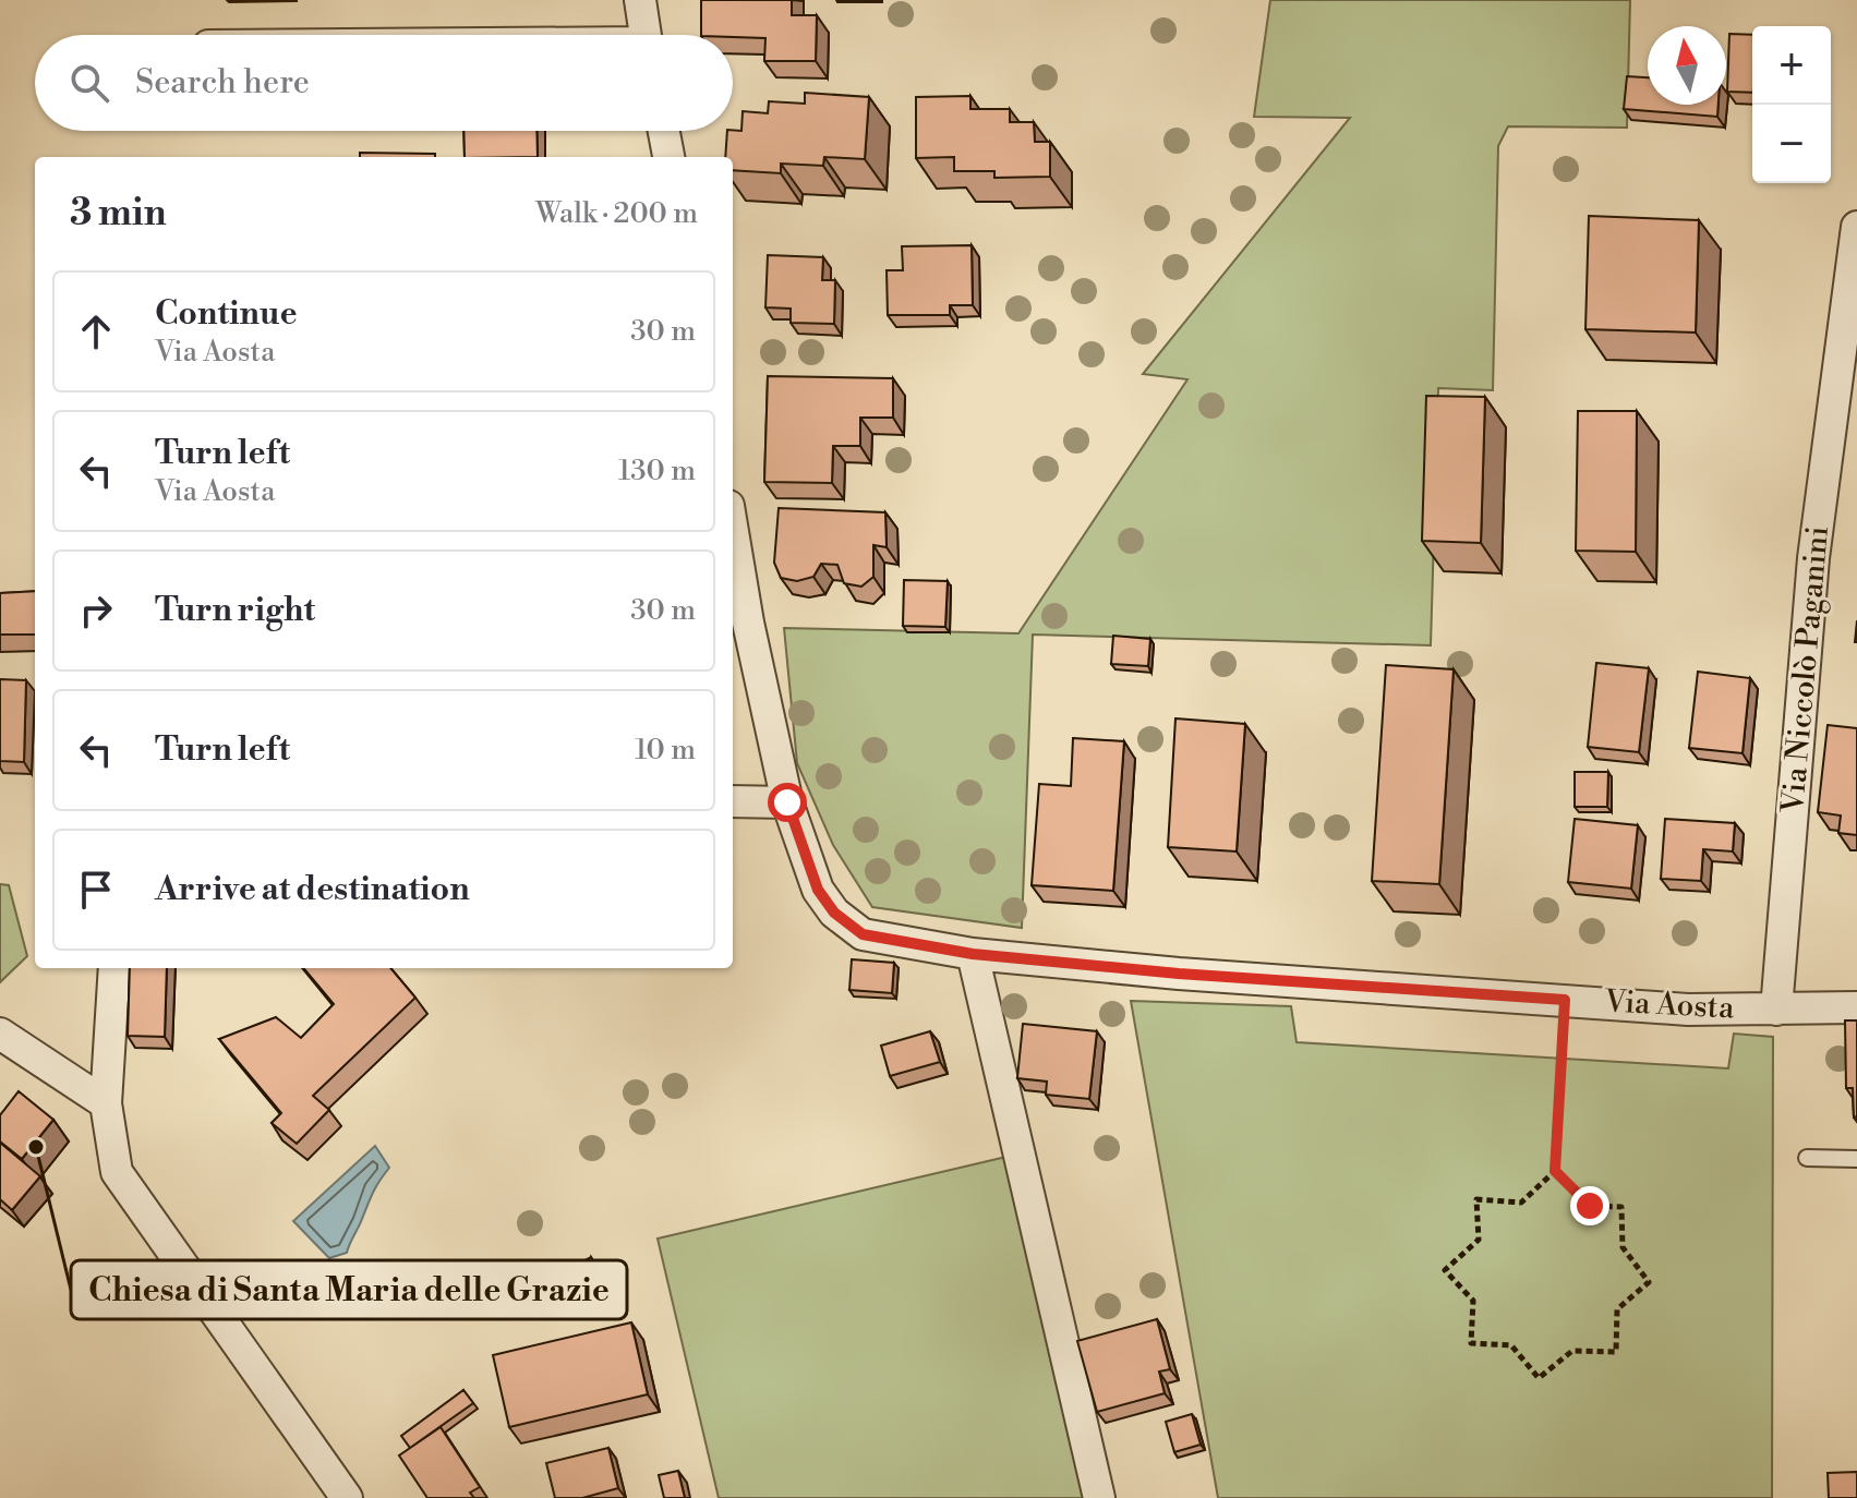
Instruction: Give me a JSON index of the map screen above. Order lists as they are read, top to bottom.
{
  "streets": {
    "street": ["Via Niccolò Paganini", "Via Aosta"]
  },
  "crossings": [
    ["Via Niccolò Paganini", "Via Aosta"]
  ],
  "places": ["Chiesa di Santa Maria delle Grazie"],
  "north": "top",
  "page": {
    "map_buttons": ["+", "−"],
    "search": "Search here",
    "heading": ["3 min", "Walk · 200 m"],
    "list": [
      ["Continue", "Via Aosta", "30 m"],
      ["Turn left", "Via Aosta", "130 m"],
      ["Turn right", "30 m"],
      ["Turn left", "10 m"],
      "Arrive at destination"
    ]
  }
}
